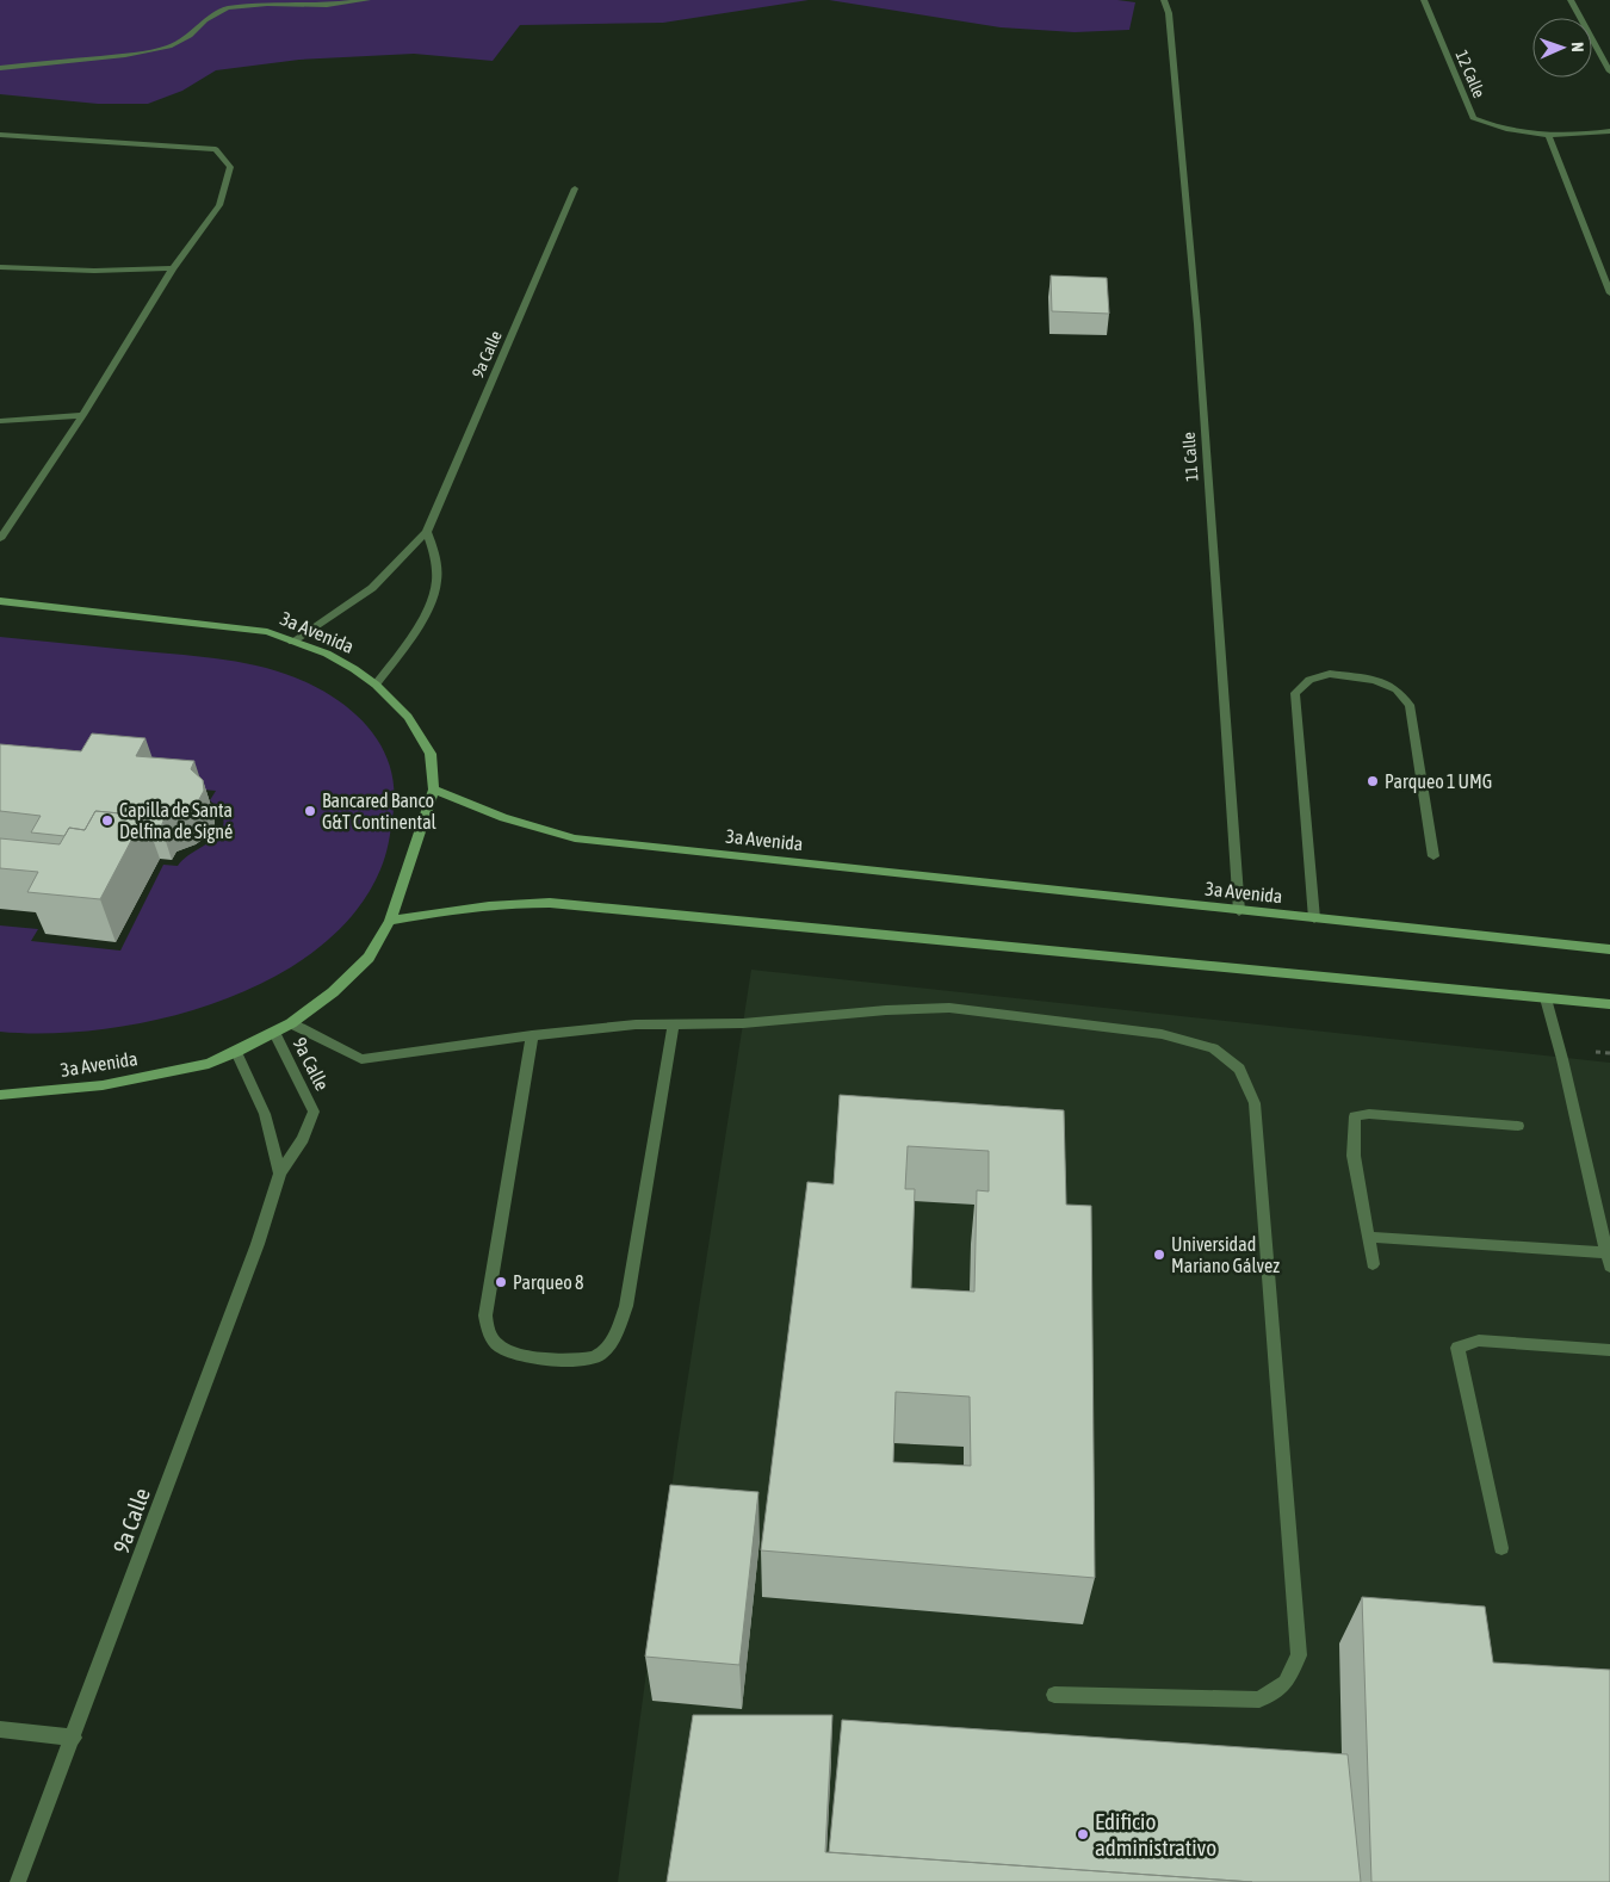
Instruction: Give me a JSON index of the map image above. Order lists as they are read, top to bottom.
{
  "streets": {
    "street": [
      "12 Calle",
      "9a Calle",
      "11 Calle",
      "3a Avenida"
    ]
  },
  "crossings": [
    ["9a Calle", "3a Avenida"],
    ["11 Calle", "3a Avenida"]
  ],
  "places": [
    "Parqueo 1 UMG",
    "Bancared Banco G&T Continental",
    "Capilla de Santa Delfina de Signé",
    "Universidad Mariano Gálvez",
    "Parqueo 8",
    "Edificio administrativo"
  ],
  "north": "right"
}
